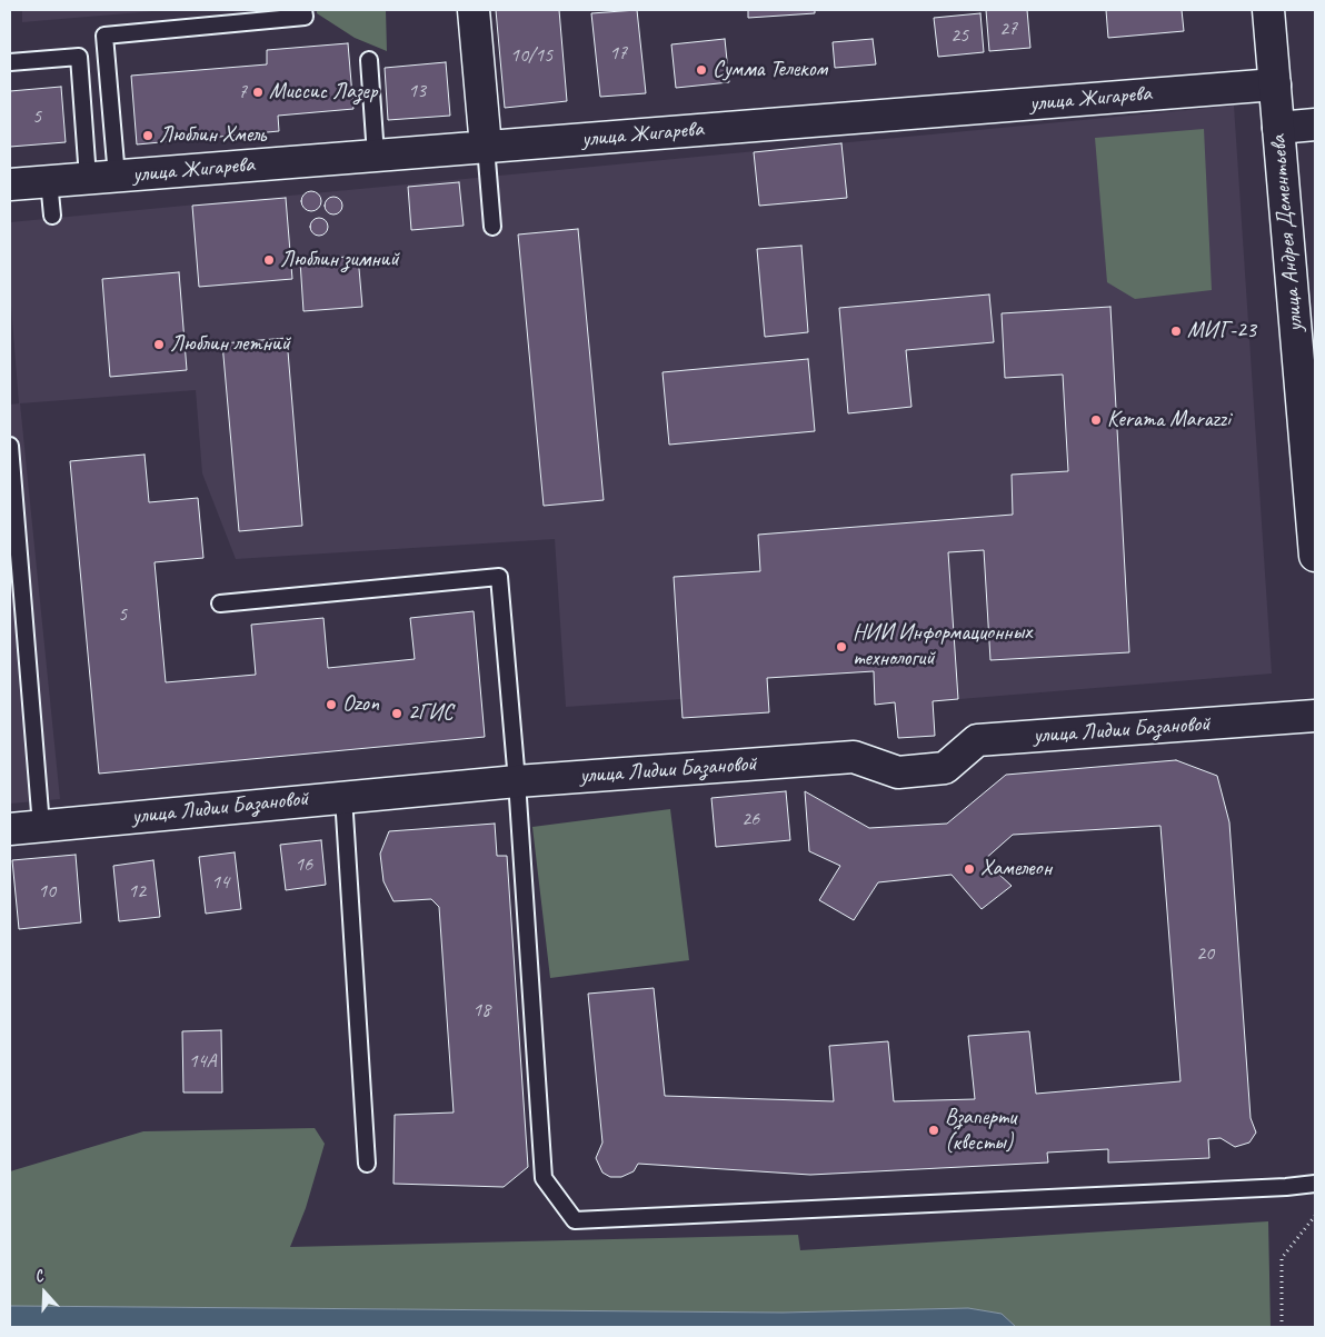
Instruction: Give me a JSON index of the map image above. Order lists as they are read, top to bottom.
{
  "streets": {
    "street": ["улица Жигарева", "улица Андрея Дементьева", "улица Лидии Базановой"]
  },
  "crossings": [
    ["улица Жигарева", "улица Андрея Дементьева"]
  ],
  "places": [
    "Сумма Телеком",
    "Миссис Лазер",
    "Люблин Хмель",
    "Люблин зимний",
    "МИГ-23",
    "Люблин летний",
    "Kerama Marazzi",
    "НИИ Информационных технологий",
    "Ozon",
    "2ГИС",
    "Хамелеон",
    "Взаперти (квесты)"
  ],
  "house_numbers": [
    "27",
    "25",
    "17",
    "10/15",
    "13",
    "7",
    "5",
    "5",
    "26",
    "16",
    "14",
    "10",
    "12",
    "20",
    "18",
    "14А"
  ],
  "north": "top"
}
